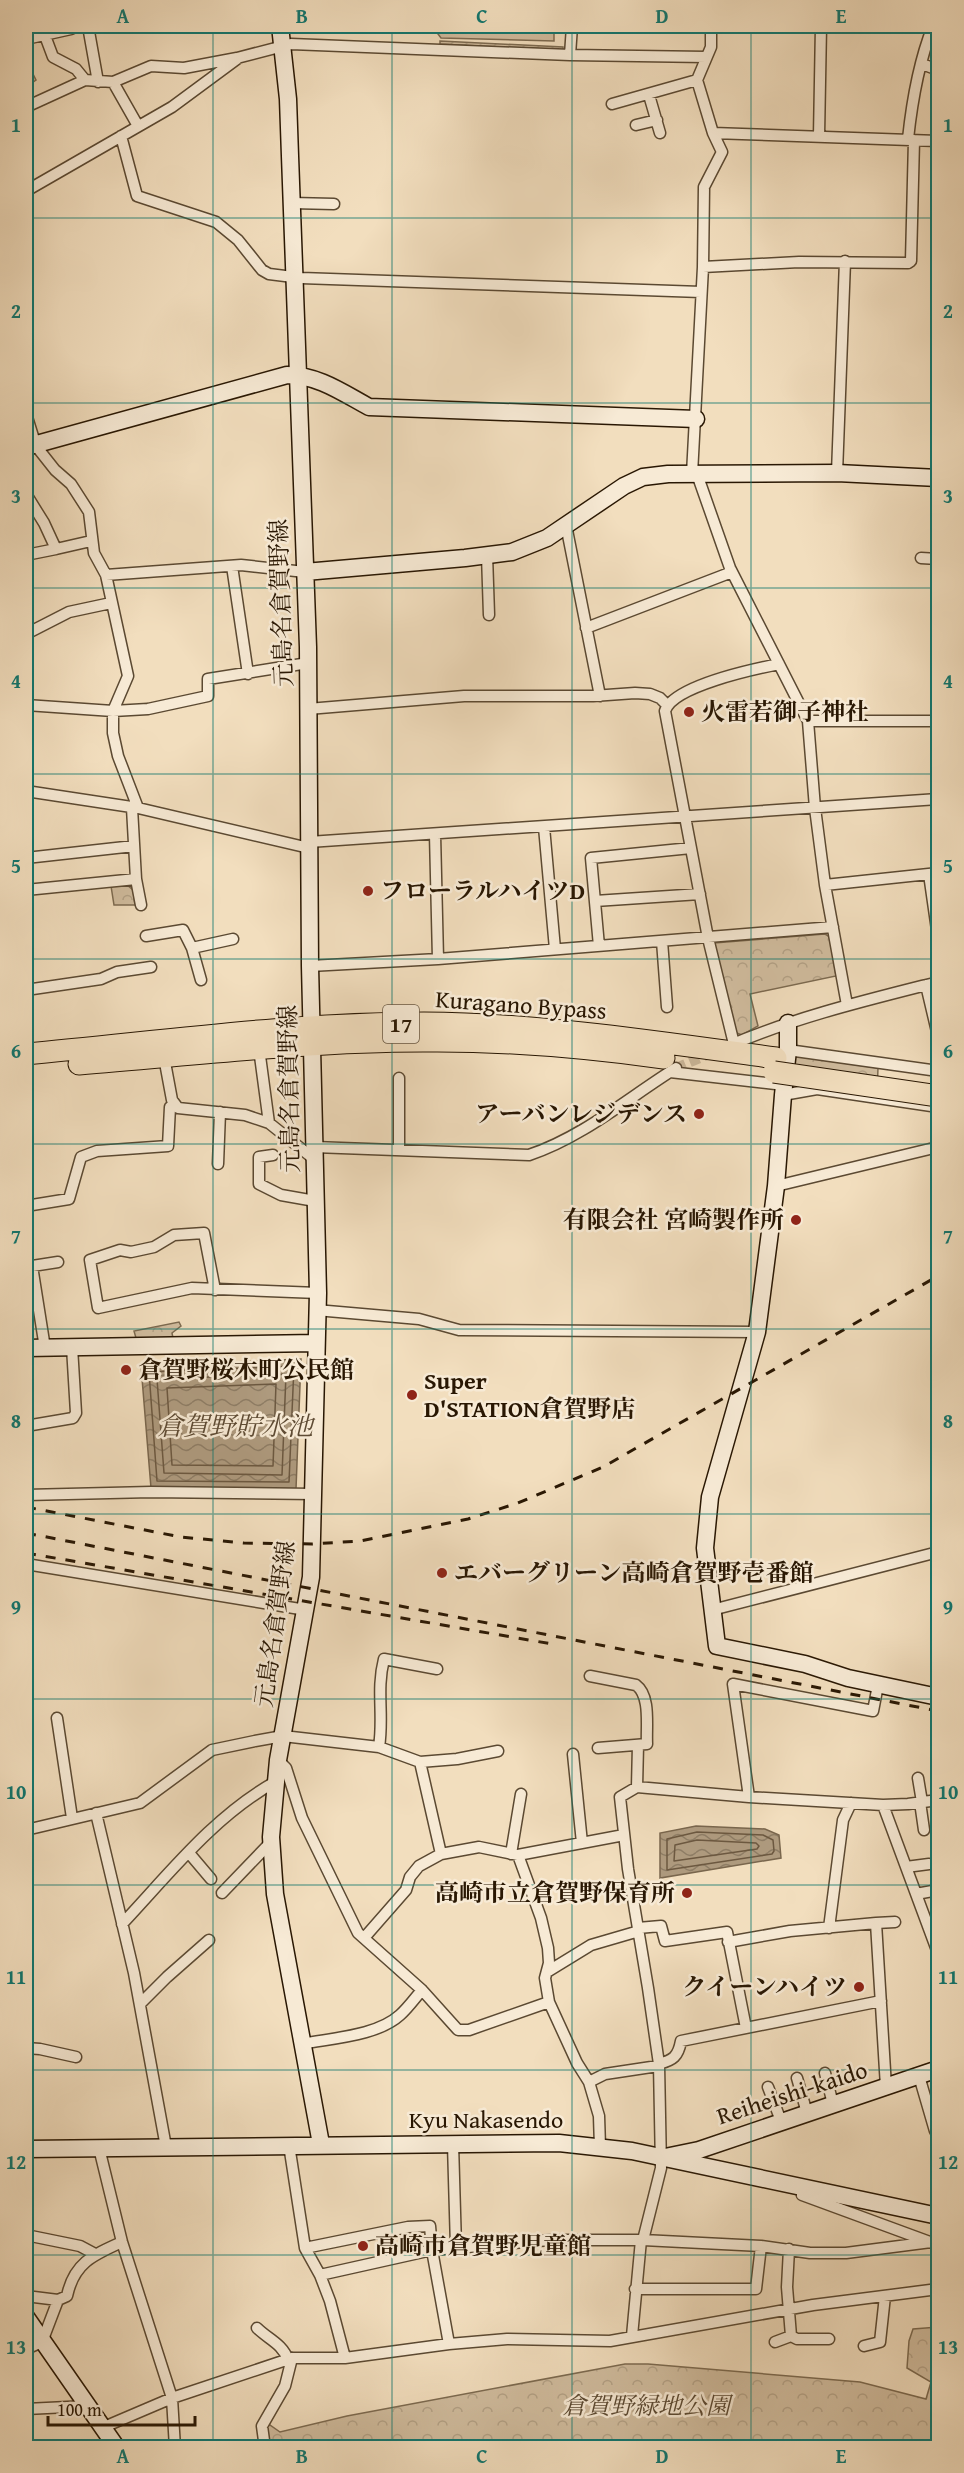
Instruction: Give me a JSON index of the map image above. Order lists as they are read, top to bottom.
{
  "streets": {
    "highway": ["Kuragano Bypass", "17"],
    "main road": ["元島名倉賀野線", "Reiheishi-kaido", "Kyu Nakasendo"]
  },
  "crossings": [
    ["元島名倉賀野線", "Kuragano Bypass"],
    ["元島名倉賀野線", "Kyu Nakasendo"],
    ["Reiheishi-kaido", "Kyu Nakasendo"]
  ],
  "water": ["倉賀野貯水池"],
  "parks": ["倉賀野緑地公園"],
  "places": [
    "火雷若御子神社",
    "フローラルハイツD",
    "アーバンレジデンス",
    "有限会社 宮崎製作所",
    "倉賀野桜木町公民館",
    "Super D'STATION倉賀野店",
    "エバーグリーン高崎倉賀野壱番館",
    "高崎市立倉賀野保育所",
    "クイーンハイツ",
    "高崎市倉賀野児童館"
  ],
  "scale_bar": "100 m",
  "grid": {
    "columns": [
      "A",
      "B",
      "C",
      "D",
      "E"
    ],
    "rows": [
      "1",
      "2",
      "3",
      "4",
      "5",
      "6",
      "7",
      "8",
      "9",
      "10",
      "11",
      "12",
      "13"
    ]
  }
}
